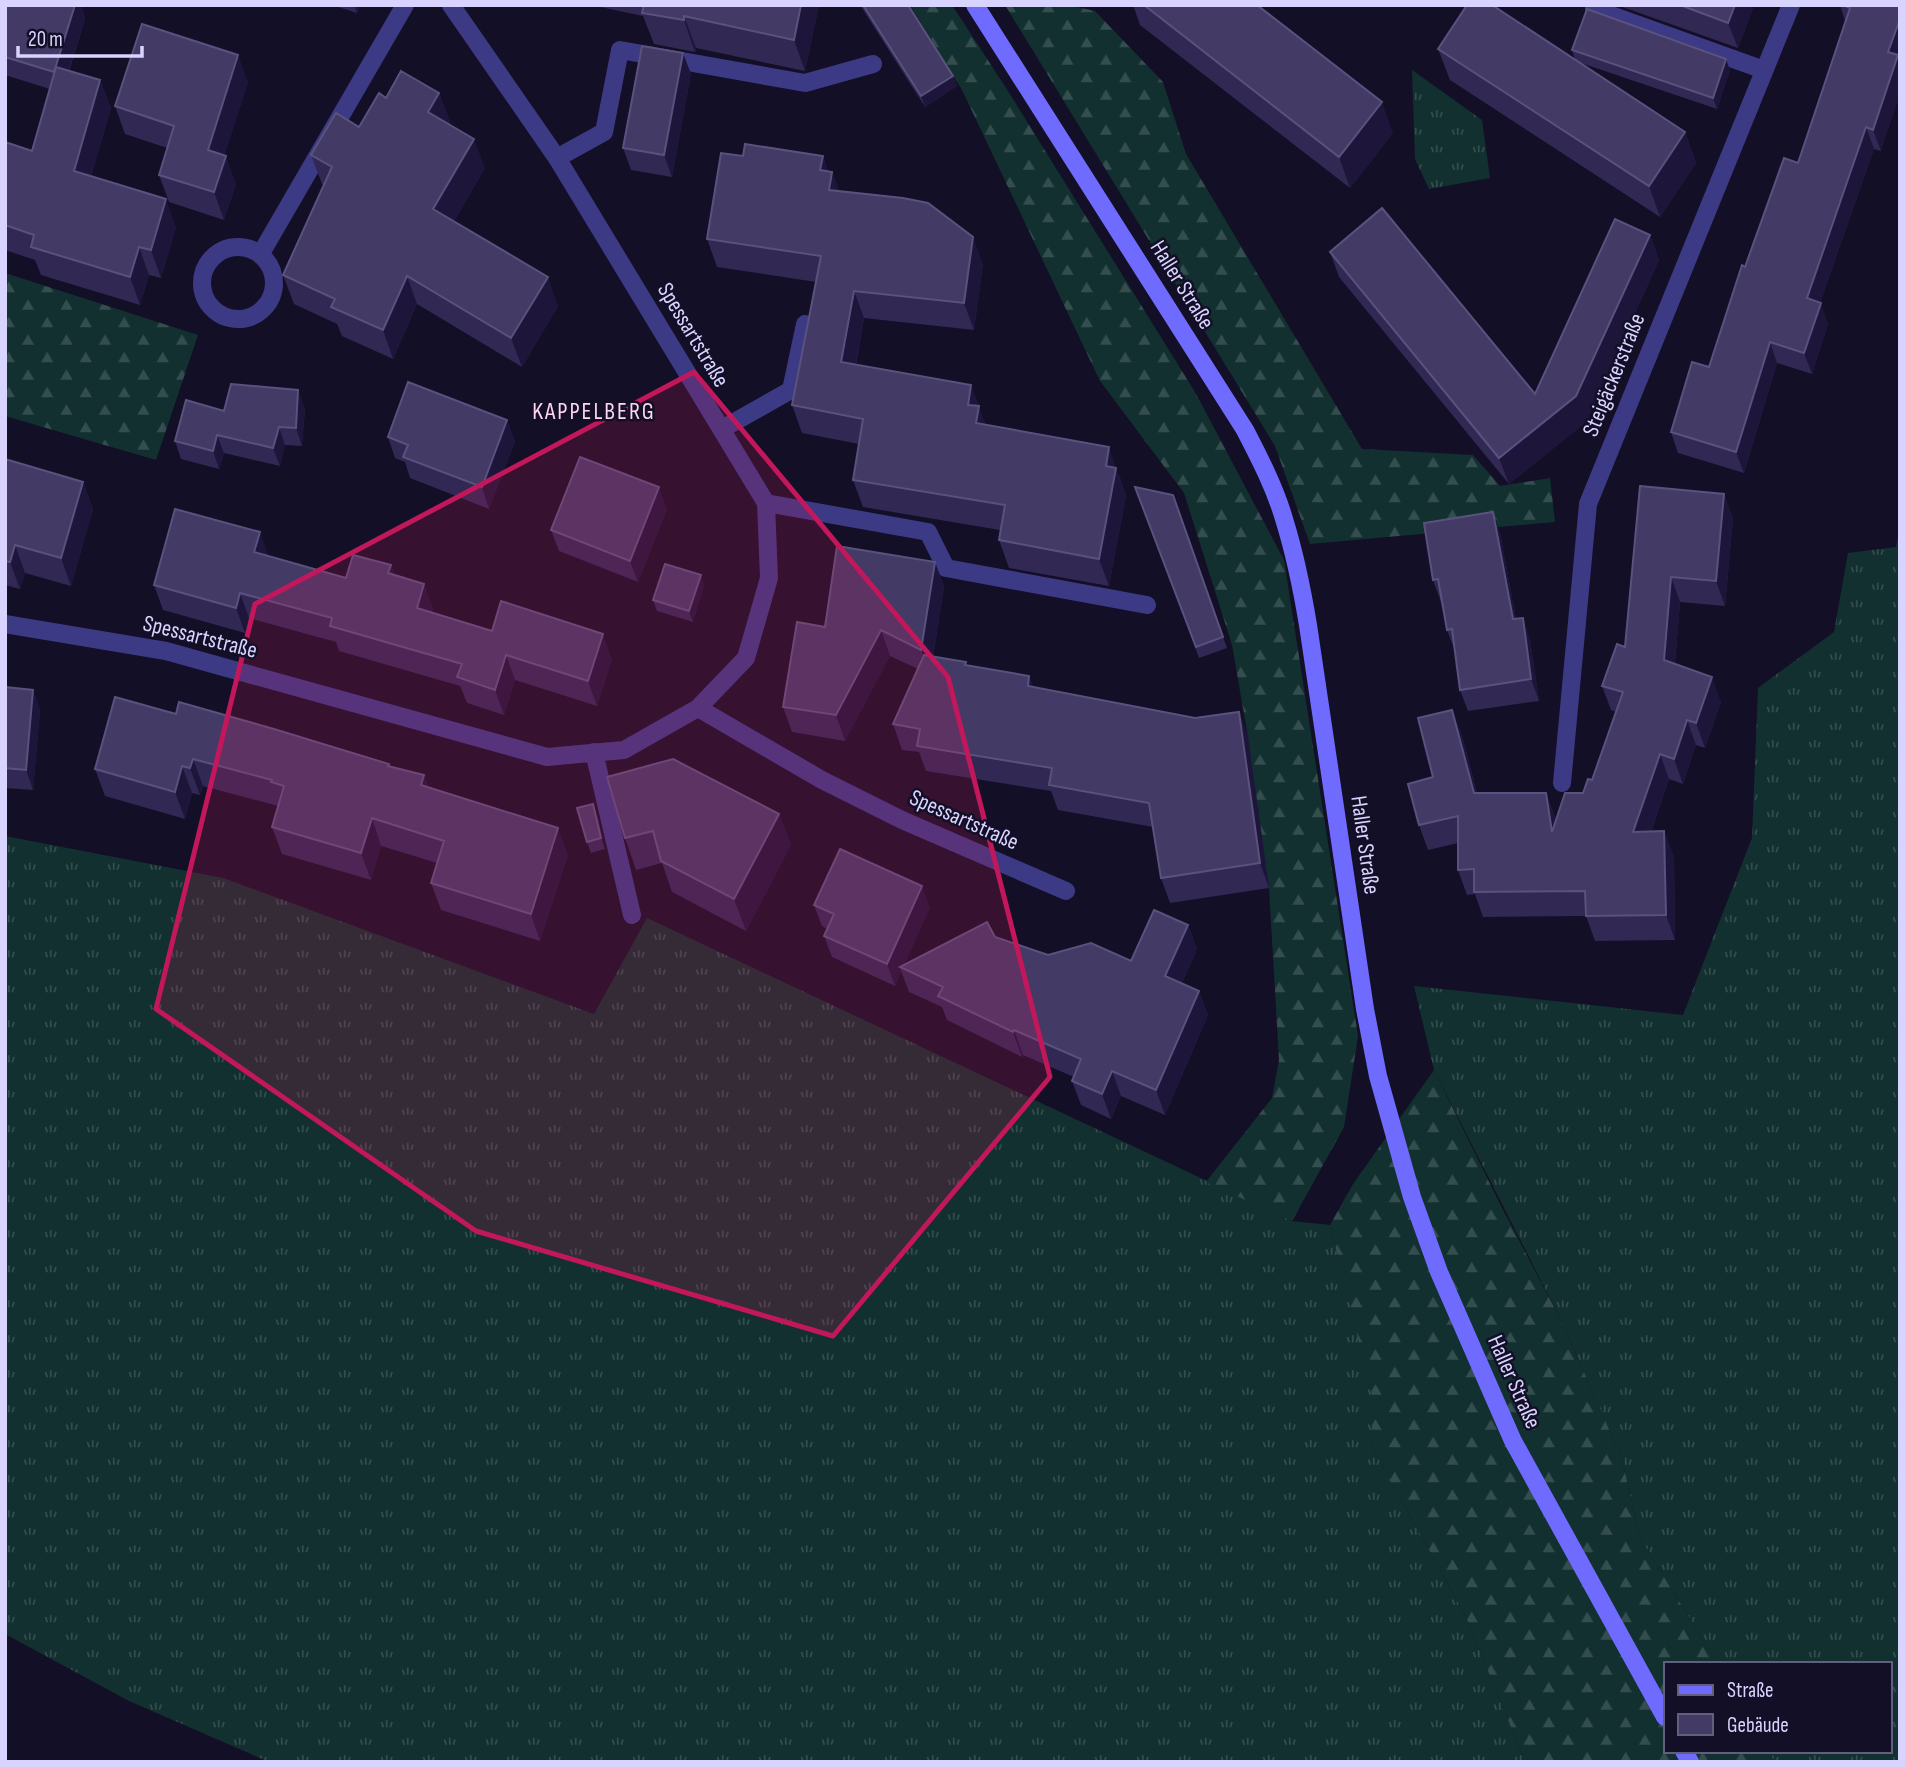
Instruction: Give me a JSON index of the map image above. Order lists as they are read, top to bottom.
{
  "streets": {
    "main road": ["Haller Straße"],
    "street": ["Spessartstraße", "Steigäckerstraße"]
  },
  "districts": ["KAPPELBERG"],
  "legend": ["Straße", "Gebäude"],
  "scale_bar": "20 m"
}
